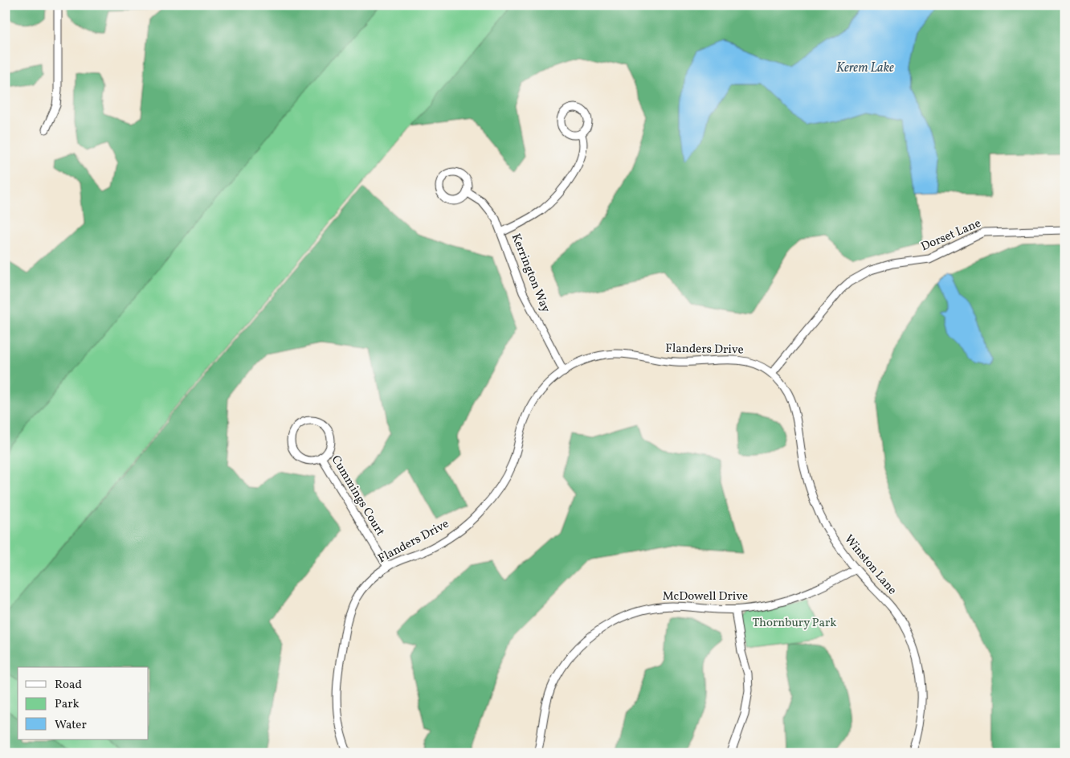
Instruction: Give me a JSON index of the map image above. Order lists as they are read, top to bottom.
{
  "streets": {
    "street": [
      "Dorset Lane",
      "Kerrington Way",
      "Flanders Drive",
      "Cummings Court",
      "Winston Lane",
      "McDowell Drive"
    ]
  },
  "crossings": [
    ["Dorset Lane", "Flanders Drive"],
    ["Dorset Lane", "Winston Lane"],
    ["Kerrington Way", "Flanders Drive"],
    ["Flanders Drive", "Cummings Court"],
    ["Flanders Drive", "Winston Lane"],
    ["Winston Lane", "McDowell Drive"]
  ],
  "water": ["Kerem Lake"],
  "parks": ["Thornbury Park"],
  "legend": ["Road", "Park", "Water"]
}
